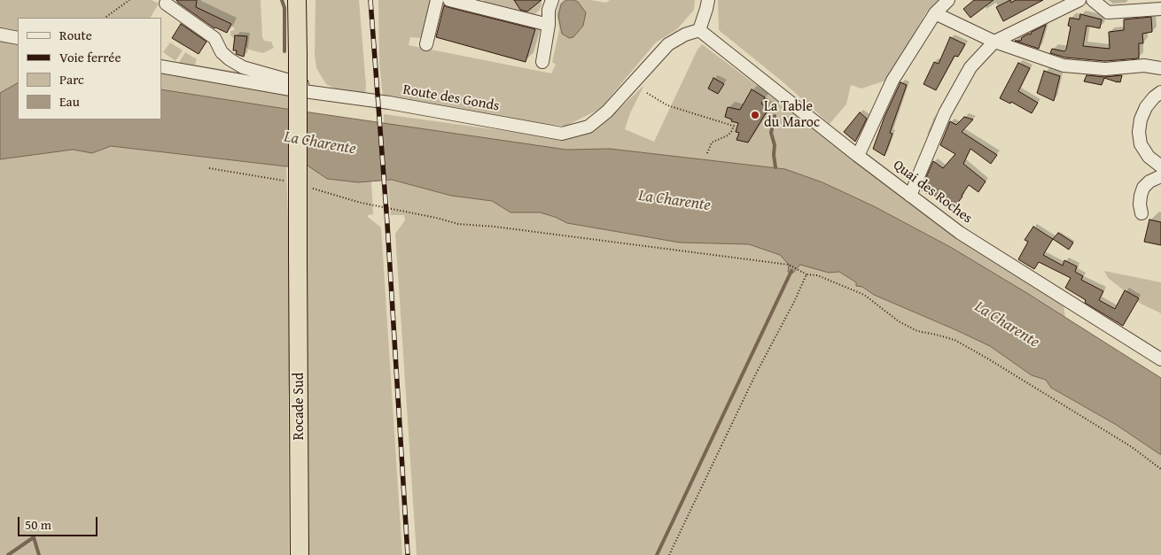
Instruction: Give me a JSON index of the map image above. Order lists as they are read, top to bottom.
{
  "streets": {
    "highway": ["Rocade Sud"],
    "street": ["Route des Gonds", "Quai des Roches"]
  },
  "crossings": [
    ["Route des Gonds", "Quai des Roches"]
  ],
  "water": ["La Charente"],
  "places": ["La Table du Maroc"],
  "legend": [
    "Route",
    "Voie ferrée",
    "Parc",
    "Eau"
  ],
  "scale_bar": "50 m"
}
